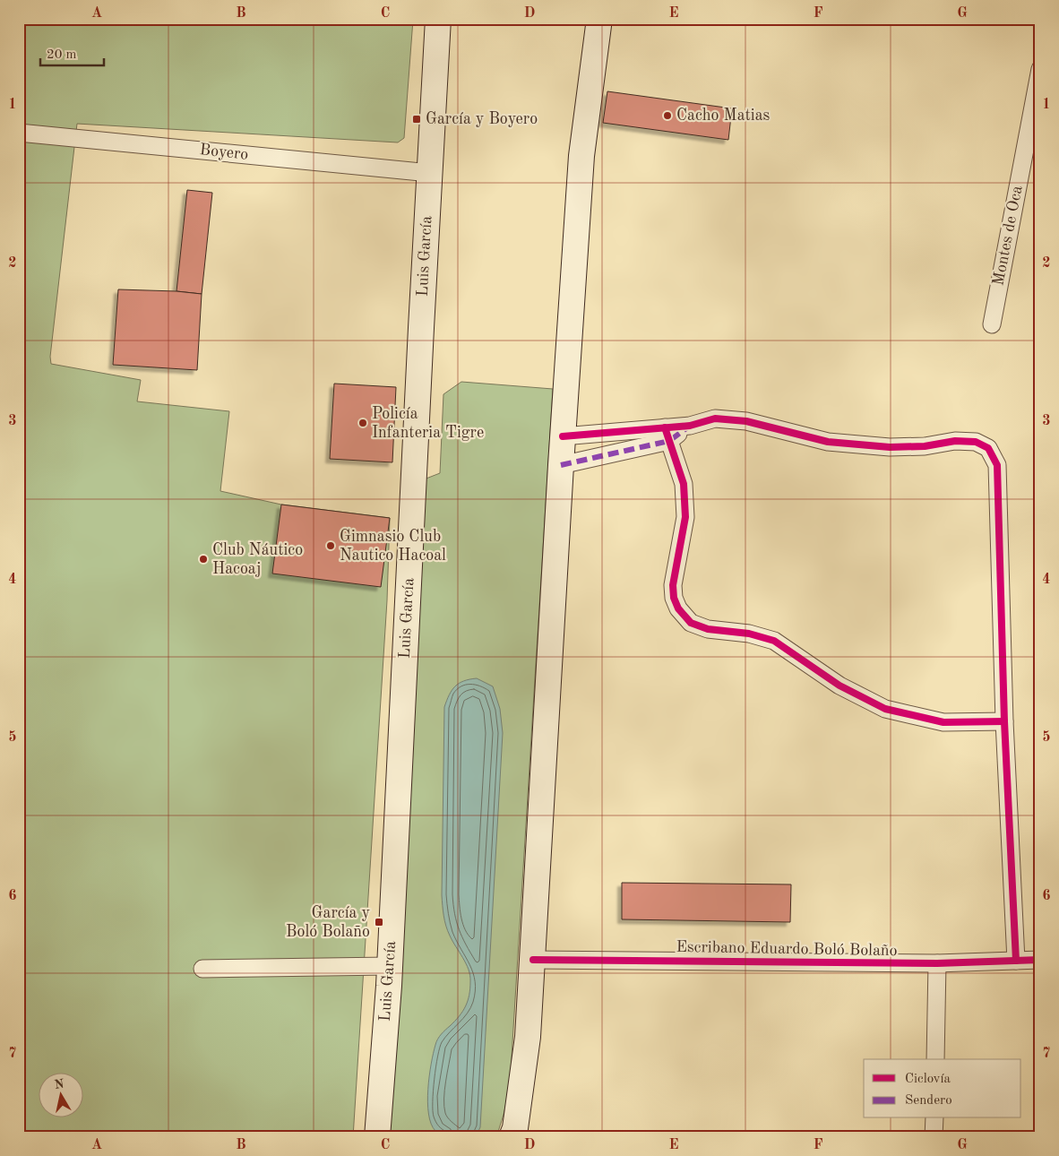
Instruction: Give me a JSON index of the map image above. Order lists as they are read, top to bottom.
{
  "streets": {
    "main road": ["Luis García"],
    "street": ["Boyero", "Montes de Oca", "Escribano Eduardo Boló Bolaño"]
  },
  "crossings": [
    ["Boyero", "Luis García"]
  ],
  "places": {
    "other": [
      "Cacho Matias",
      "Policía Infanteria Tigre",
      "Gimnasio Club Nautico Hacoal",
      "Club Náutico Hacoaj"
    ],
    "transit": ["García y Boyero", "García y Boló Bolaño"]
  },
  "legend": ["Ciclovía", "Sendero"],
  "scale_bar": "20 m",
  "north": "top",
  "grid": {
    "columns": [
      "A",
      "B",
      "C",
      "D",
      "E",
      "F",
      "G"
    ],
    "rows": [
      "1",
      "2",
      "3",
      "4",
      "5",
      "6",
      "7"
    ]
  }
}
